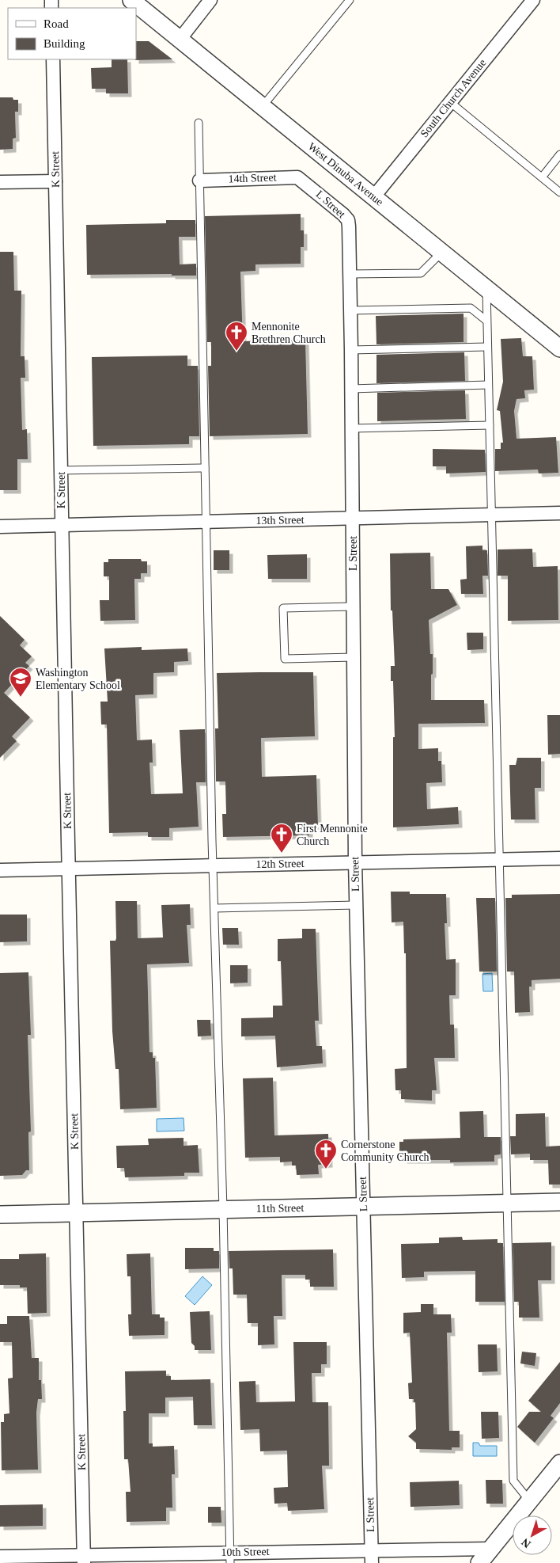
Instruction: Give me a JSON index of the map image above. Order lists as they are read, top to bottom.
{
  "streets": {
    "street": [
      "South Church Avenue",
      "K Street",
      "West Dinuba Avenue",
      "14th Street",
      "L Street",
      "13th Street",
      "12th Street",
      "11th Street",
      "10th Street"
    ]
  },
  "crossings": [
    ["South Church Avenue", "West Dinuba Avenue"],
    ["K Street", "13th Street"],
    ["K Street", "12th Street"],
    ["K Street", "11th Street"],
    ["K Street", "10th Street"],
    ["14th Street", "L Street"],
    ["L Street", "13th Street"],
    ["L Street", "12th Street"],
    ["L Street", "11th Street"],
    ["L Street", "10th Street"]
  ],
  "places": {
    "church": ["Mennonite Brethren Church", "First Mennonite Church", "Cornerstone Community Church"],
    "school or university": ["Washington Elementary School"]
  },
  "legend": ["Road", "Building"],
  "north": "bottom left"
}
